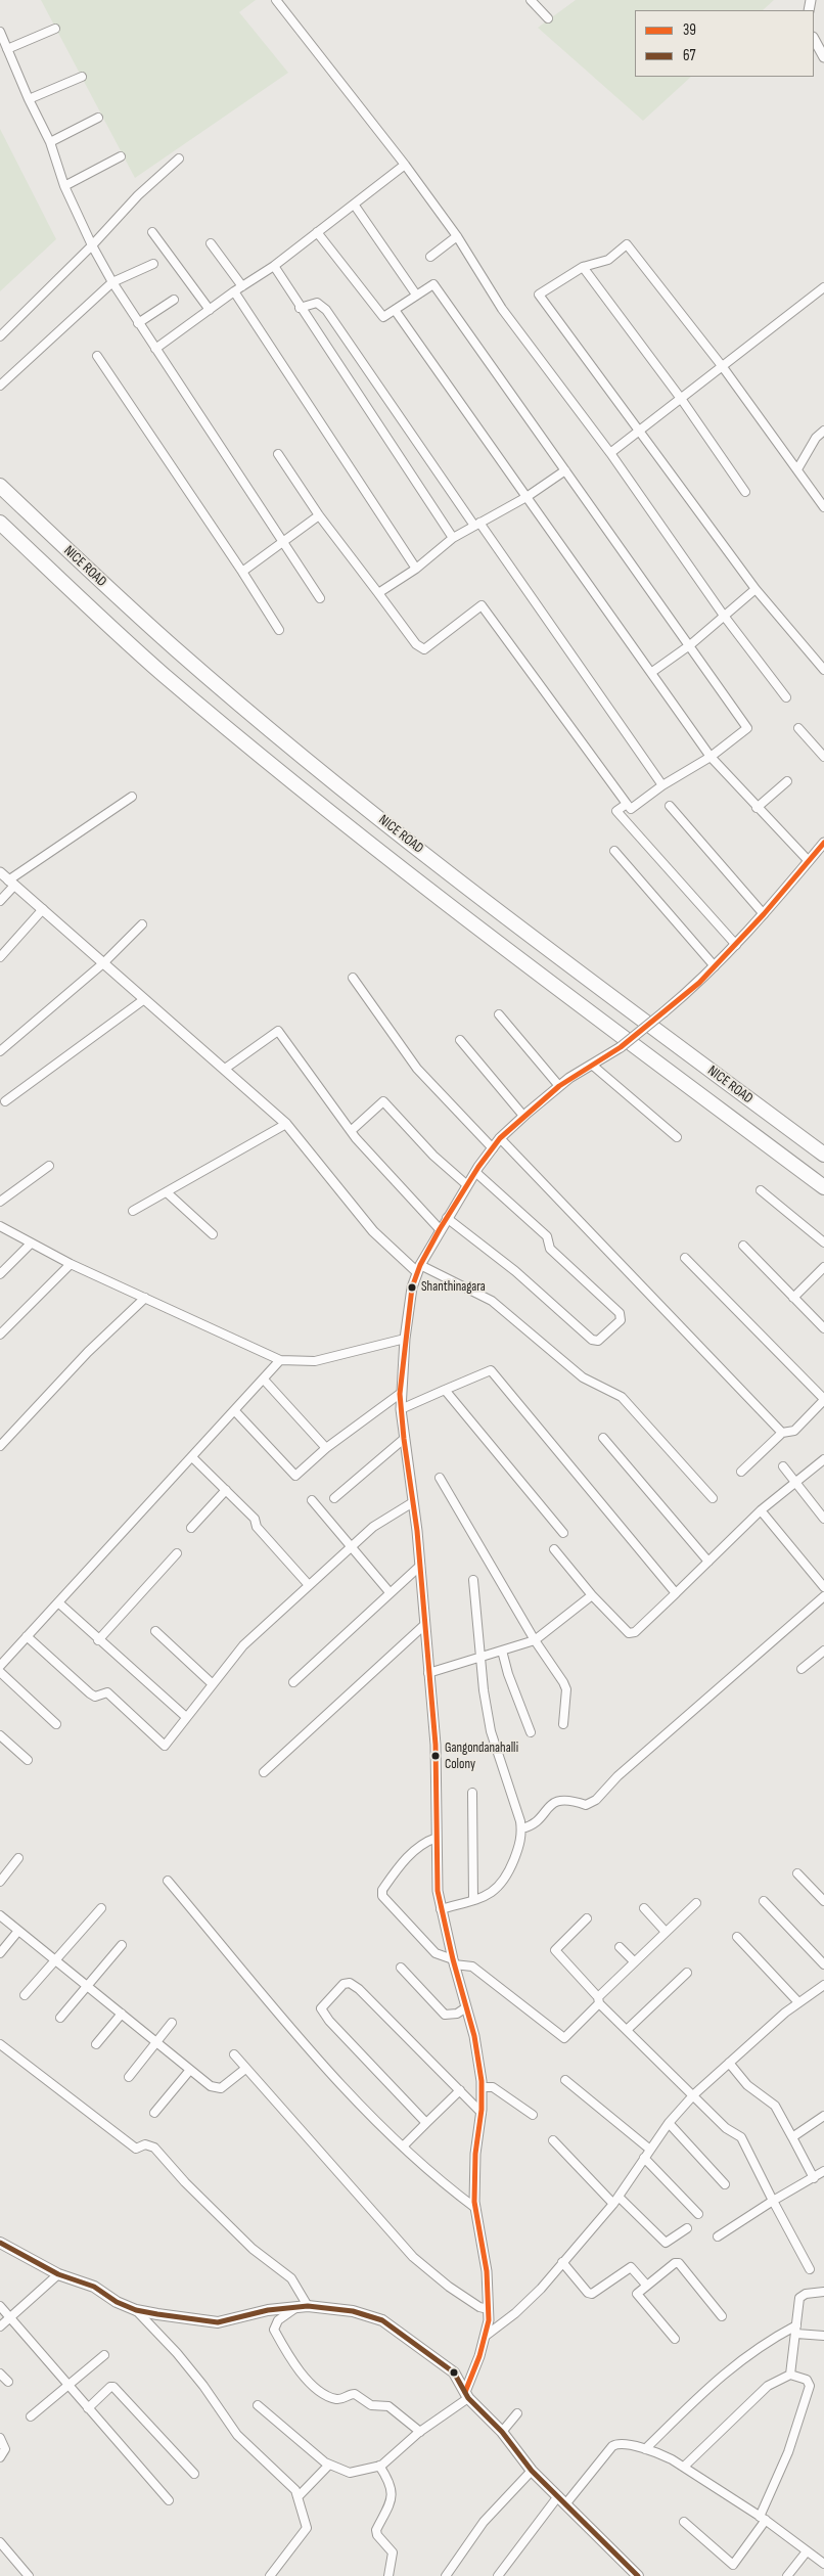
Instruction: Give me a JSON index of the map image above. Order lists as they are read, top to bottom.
{
  "streets": {
    "highway": ["NICE ROAD"]
  },
  "places": ["Shanthinagara", "Gangondanahalli Colony"],
  "lines": ["transit line 39", "transit line 67"],
  "legend": ["39", "67"]
}
